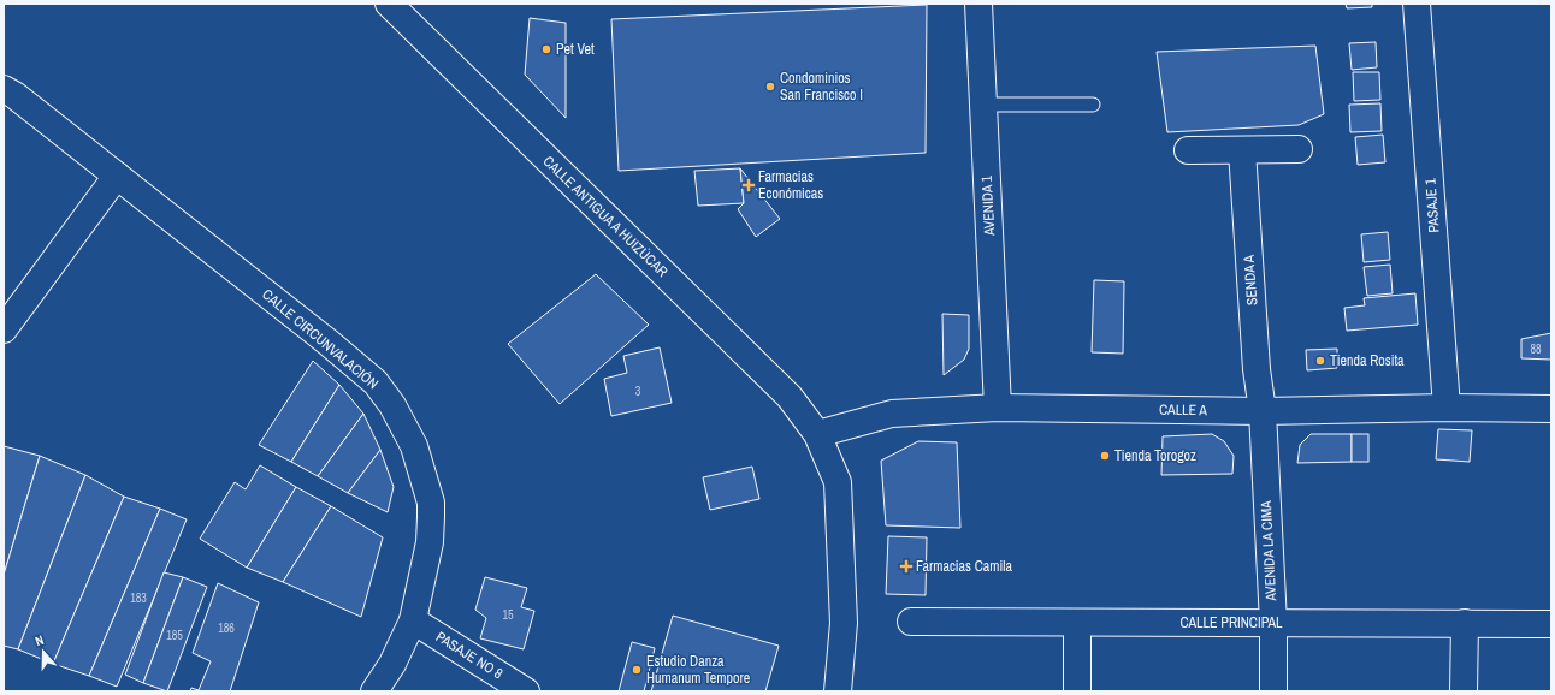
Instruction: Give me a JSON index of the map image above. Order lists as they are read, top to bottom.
{
  "streets": {
    "street": [
      "AVENIDA 1",
      "PASAJE 1",
      "CALLE ANTIGUA A HUIZÚCAR",
      "SENDA A",
      "CALLE CIRCUNVALACIÓN",
      "CALLE A",
      "AVENIDA LA CIMA",
      "CALLE PRINCIPAL",
      "PASAJE NO 8"
    ]
  },
  "crossings": [
    ["AVENIDA 1", "CALLE A"],
    ["PASAJE 1", "CALLE A"],
    ["CALLE ANTIGUA A HUIZÚCAR", "CALLE A"],
    ["SENDA A", "CALLE A"],
    ["SENDA A", "AVENIDA LA CIMA"],
    ["CALLE CIRCUNVALACIÓN", "PASAJE NO 8"],
    ["CALLE A", "AVENIDA LA CIMA"],
    ["AVENIDA LA CIMA", "CALLE PRINCIPAL"]
  ],
  "places": {
    "other": [
      "Pet Vet",
      "Condominios San Francisco I",
      "Tienda Rosita",
      "Tienda Torogoz",
      "Estudio Danza Humanum Tempore"
    ],
    "health": ["Farmacias Económicas", "Farmacias Camila"]
  },
  "house_numbers": [
    "88",
    "3",
    "183",
    "15",
    "186",
    "185"
  ],
  "north": "top"
}
